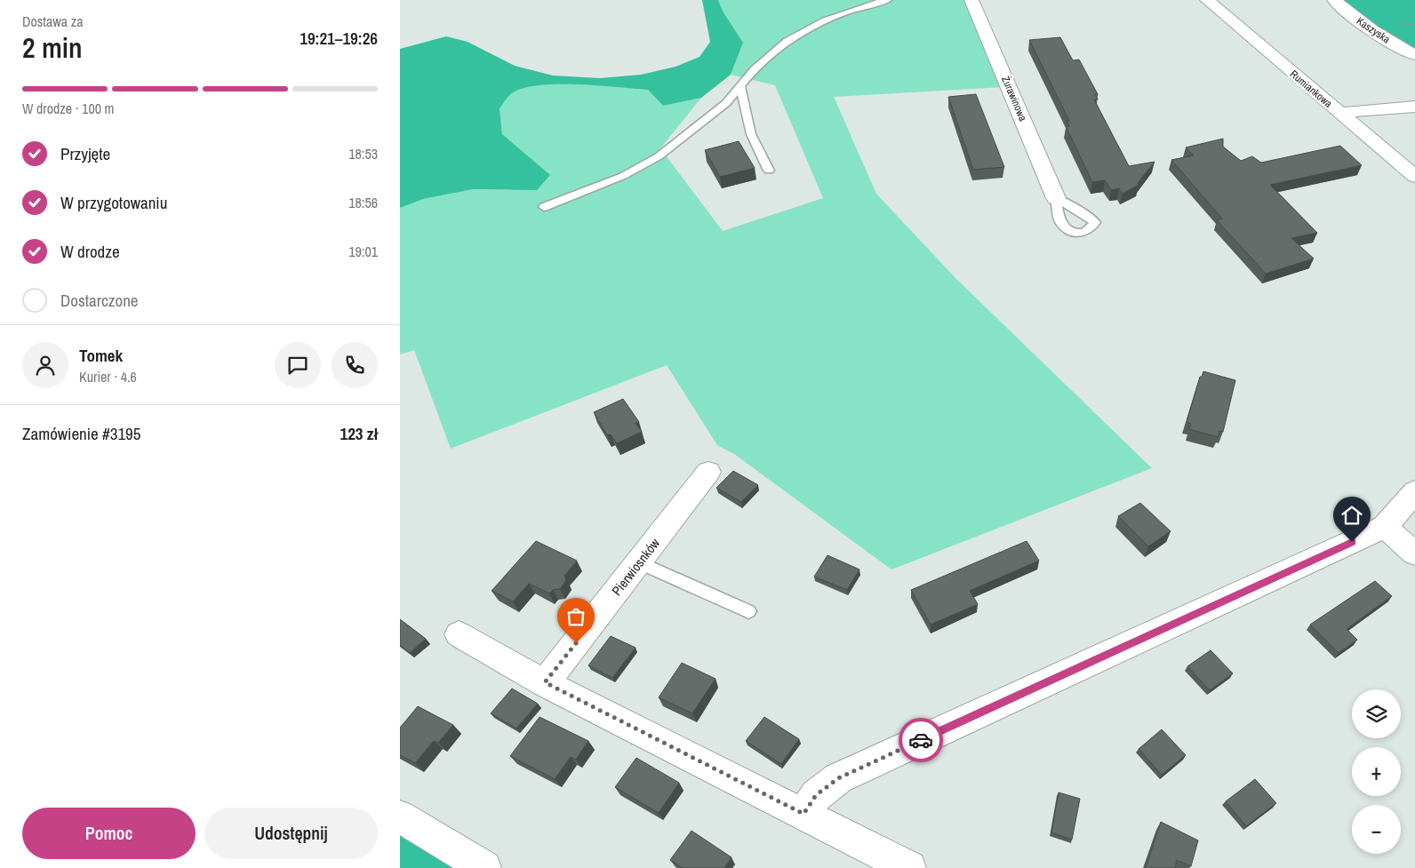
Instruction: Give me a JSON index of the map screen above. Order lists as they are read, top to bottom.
{
  "streets": {
    "street": [
      "Kaszyska",
      "Rumiankowa",
      "Żurawinowa",
      "Pierwiosnków"
    ]
  },
  "page": {
    "heading": ["2 min", "Dostawa za", "19:21–19:26"],
    "panel": [
      "Tomek",
      "Kurier · 4.6",
      "Zamówienie #3195",
      "123 zł"
    ],
    "bar": "W drodze · 100 m",
    "list": [
      ["Przyjęte", "18:53"],
      ["W przygotowaniu", "18:56"],
      ["W drodze", "19:01"],
      "Dostarczone"
    ],
    "map_buttons": ["+", "−"],
    "buttons": ["Pomoc", "Udostępnij"]
  }
}
